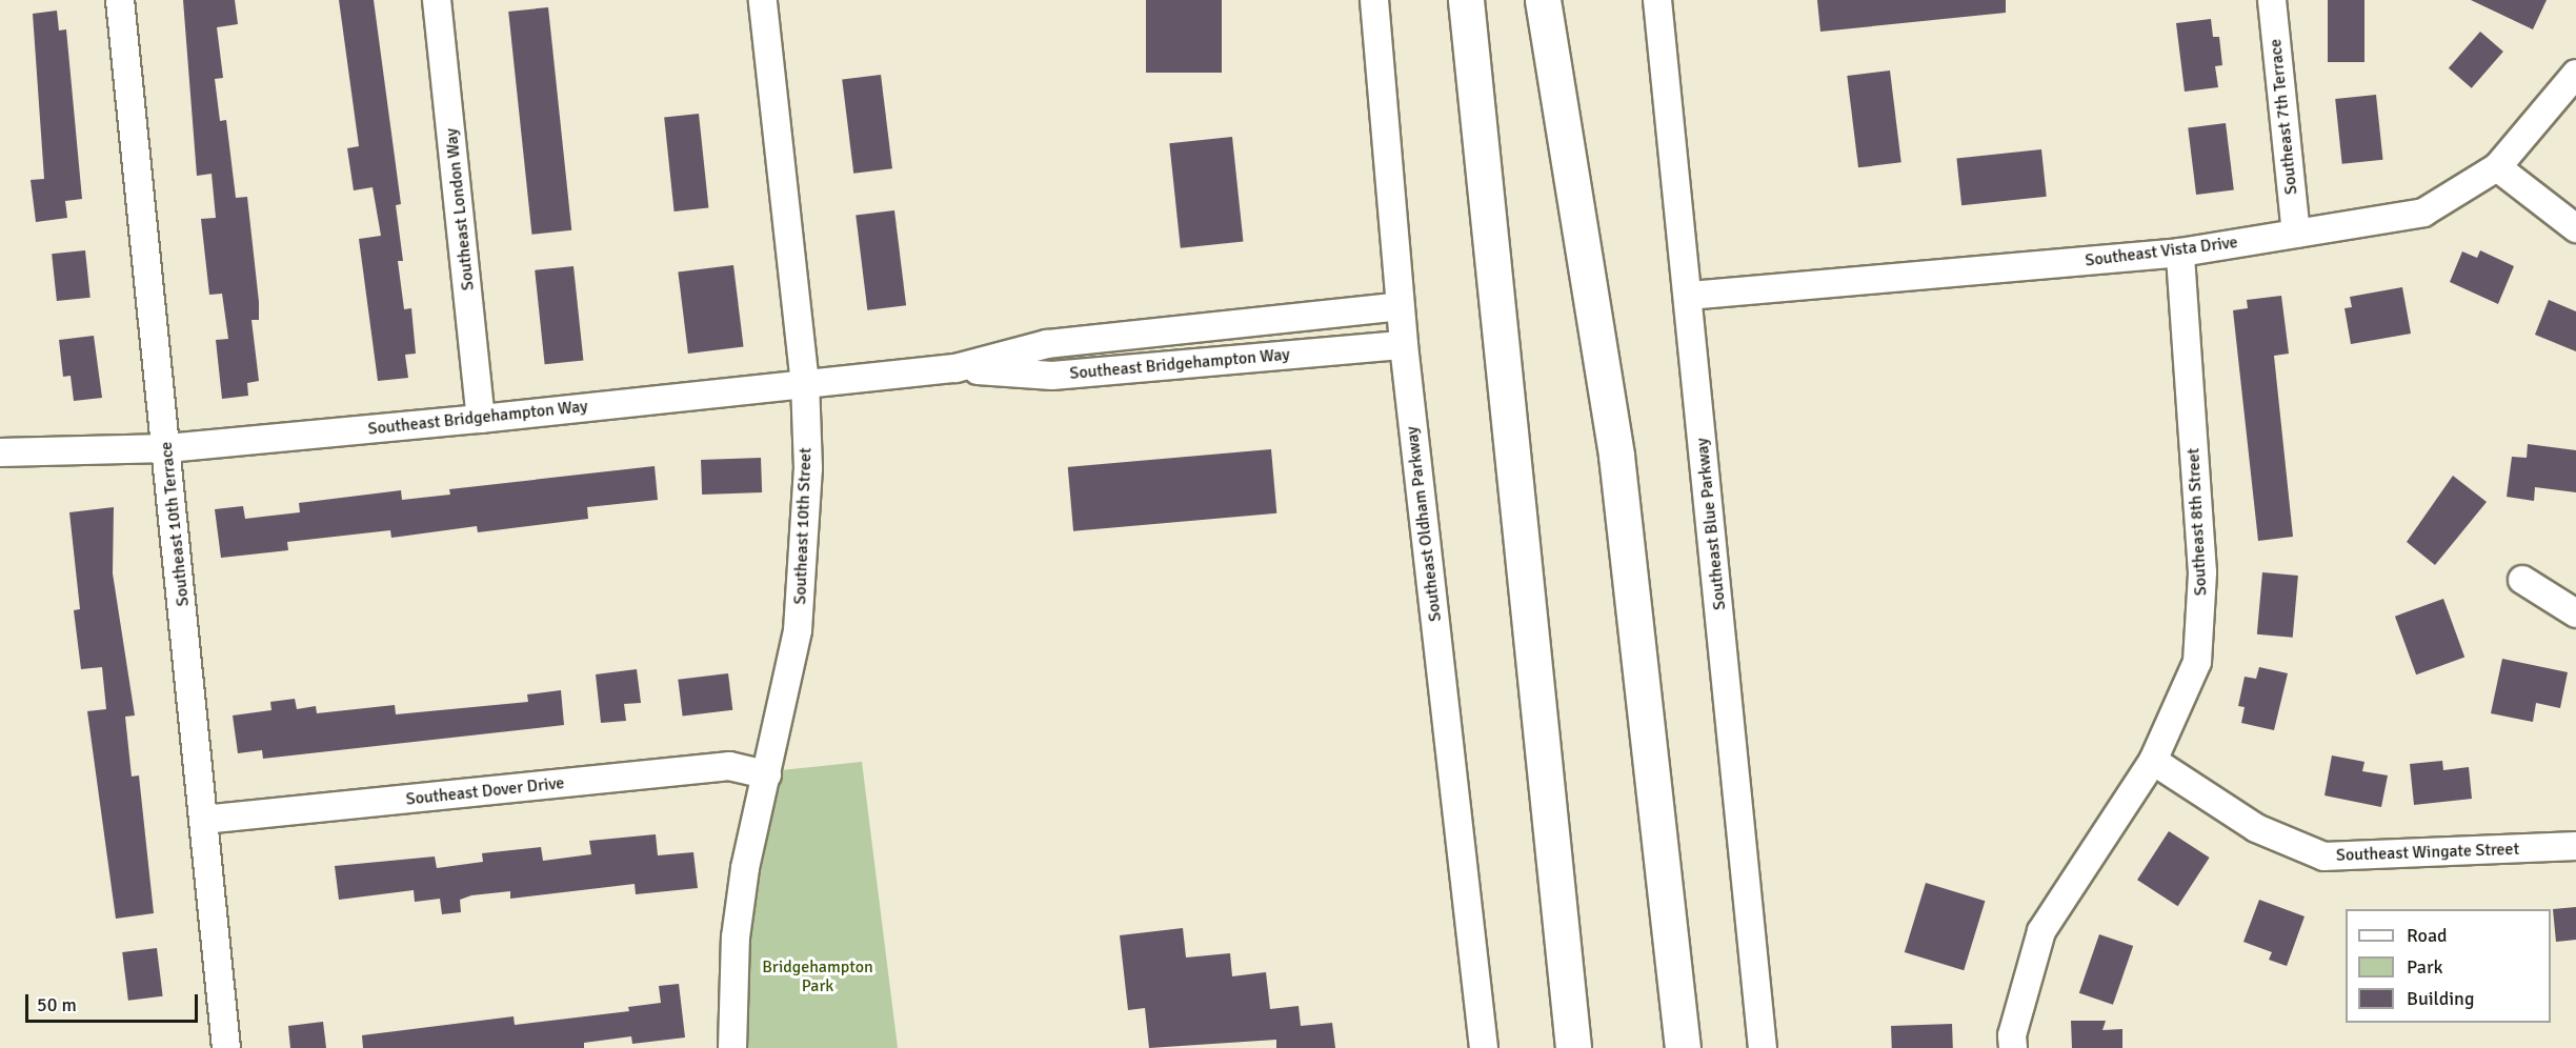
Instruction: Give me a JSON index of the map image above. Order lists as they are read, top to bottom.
{
  "streets": {
    "street": [
      "Southeast 7th Terrace",
      "Southeast London Way",
      "Southeast Vista Drive",
      "Southeast Bridgehampton Way",
      "Southeast 8th Street",
      "Southeast 10th Terrace",
      "Southeast Oldham Parkway",
      "Southeast Blue Parkway",
      "Southeast 10th Street",
      "Southeast Dover Drive",
      "Southeast Wingate Street"
    ]
  },
  "crossings": [
    ["Southeast 7th Terrace", "Southeast Vista Drive"],
    ["Southeast London Way", "Southeast Bridgehampton Way"],
    ["Southeast Vista Drive", "Southeast 8th Street"],
    ["Southeast Vista Drive", "Southeast Blue Parkway"],
    ["Southeast Bridgehampton Way", "Southeast 10th Terrace"],
    ["Southeast Bridgehampton Way", "Southeast Oldham Parkway"],
    ["Southeast Bridgehampton Way", "Southeast 10th Street"],
    ["Southeast 8th Street", "Southeast Wingate Street"],
    ["Southeast 10th Terrace", "Southeast Dover Drive"],
    ["Southeast 10th Street", "Southeast Dover Drive"]
  ],
  "parks": ["Bridgehampton Park"],
  "legend": ["Road", "Park", "Building"],
  "scale_bar": "50 m"
}
